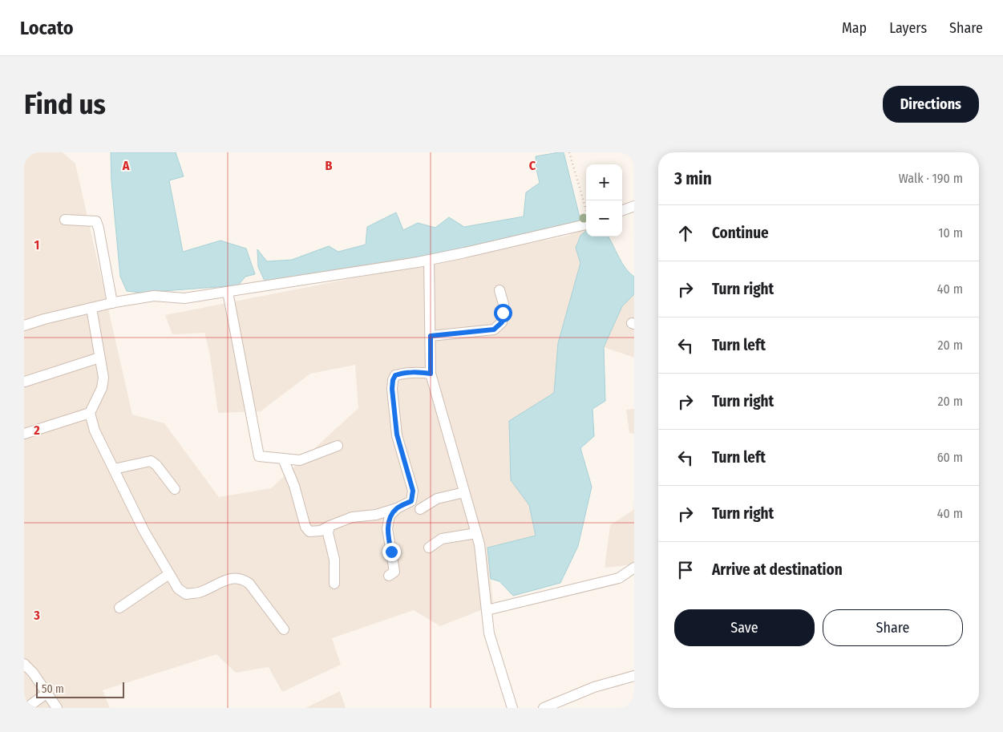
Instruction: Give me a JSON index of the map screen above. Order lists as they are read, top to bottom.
{
  "scale_bar": "50 m",
  "page": {
    "header": "Locato",
    "nav": ["Map", "Layers", "Share"],
    "buttons": [
      "Directions",
      ["Save", "Share"]
    ],
    "title": "Find us",
    "heading": ["3 min", "Walk · 190 m"],
    "map_buttons": ["+", "−"],
    "list": [
      ["Continue", "10 m"],
      ["Turn right", "40 m"],
      ["Turn left", "20 m"],
      ["Turn right", "20 m"],
      ["Turn left", "60 m"],
      ["Turn right", "40 m"],
      "Arrive at destination"
    ],
    "scale": "50 m"
  },
  "grid": {
    "columns": ["A", "B", "C"],
    "rows": ["1", "2", "3"]
  }
}
